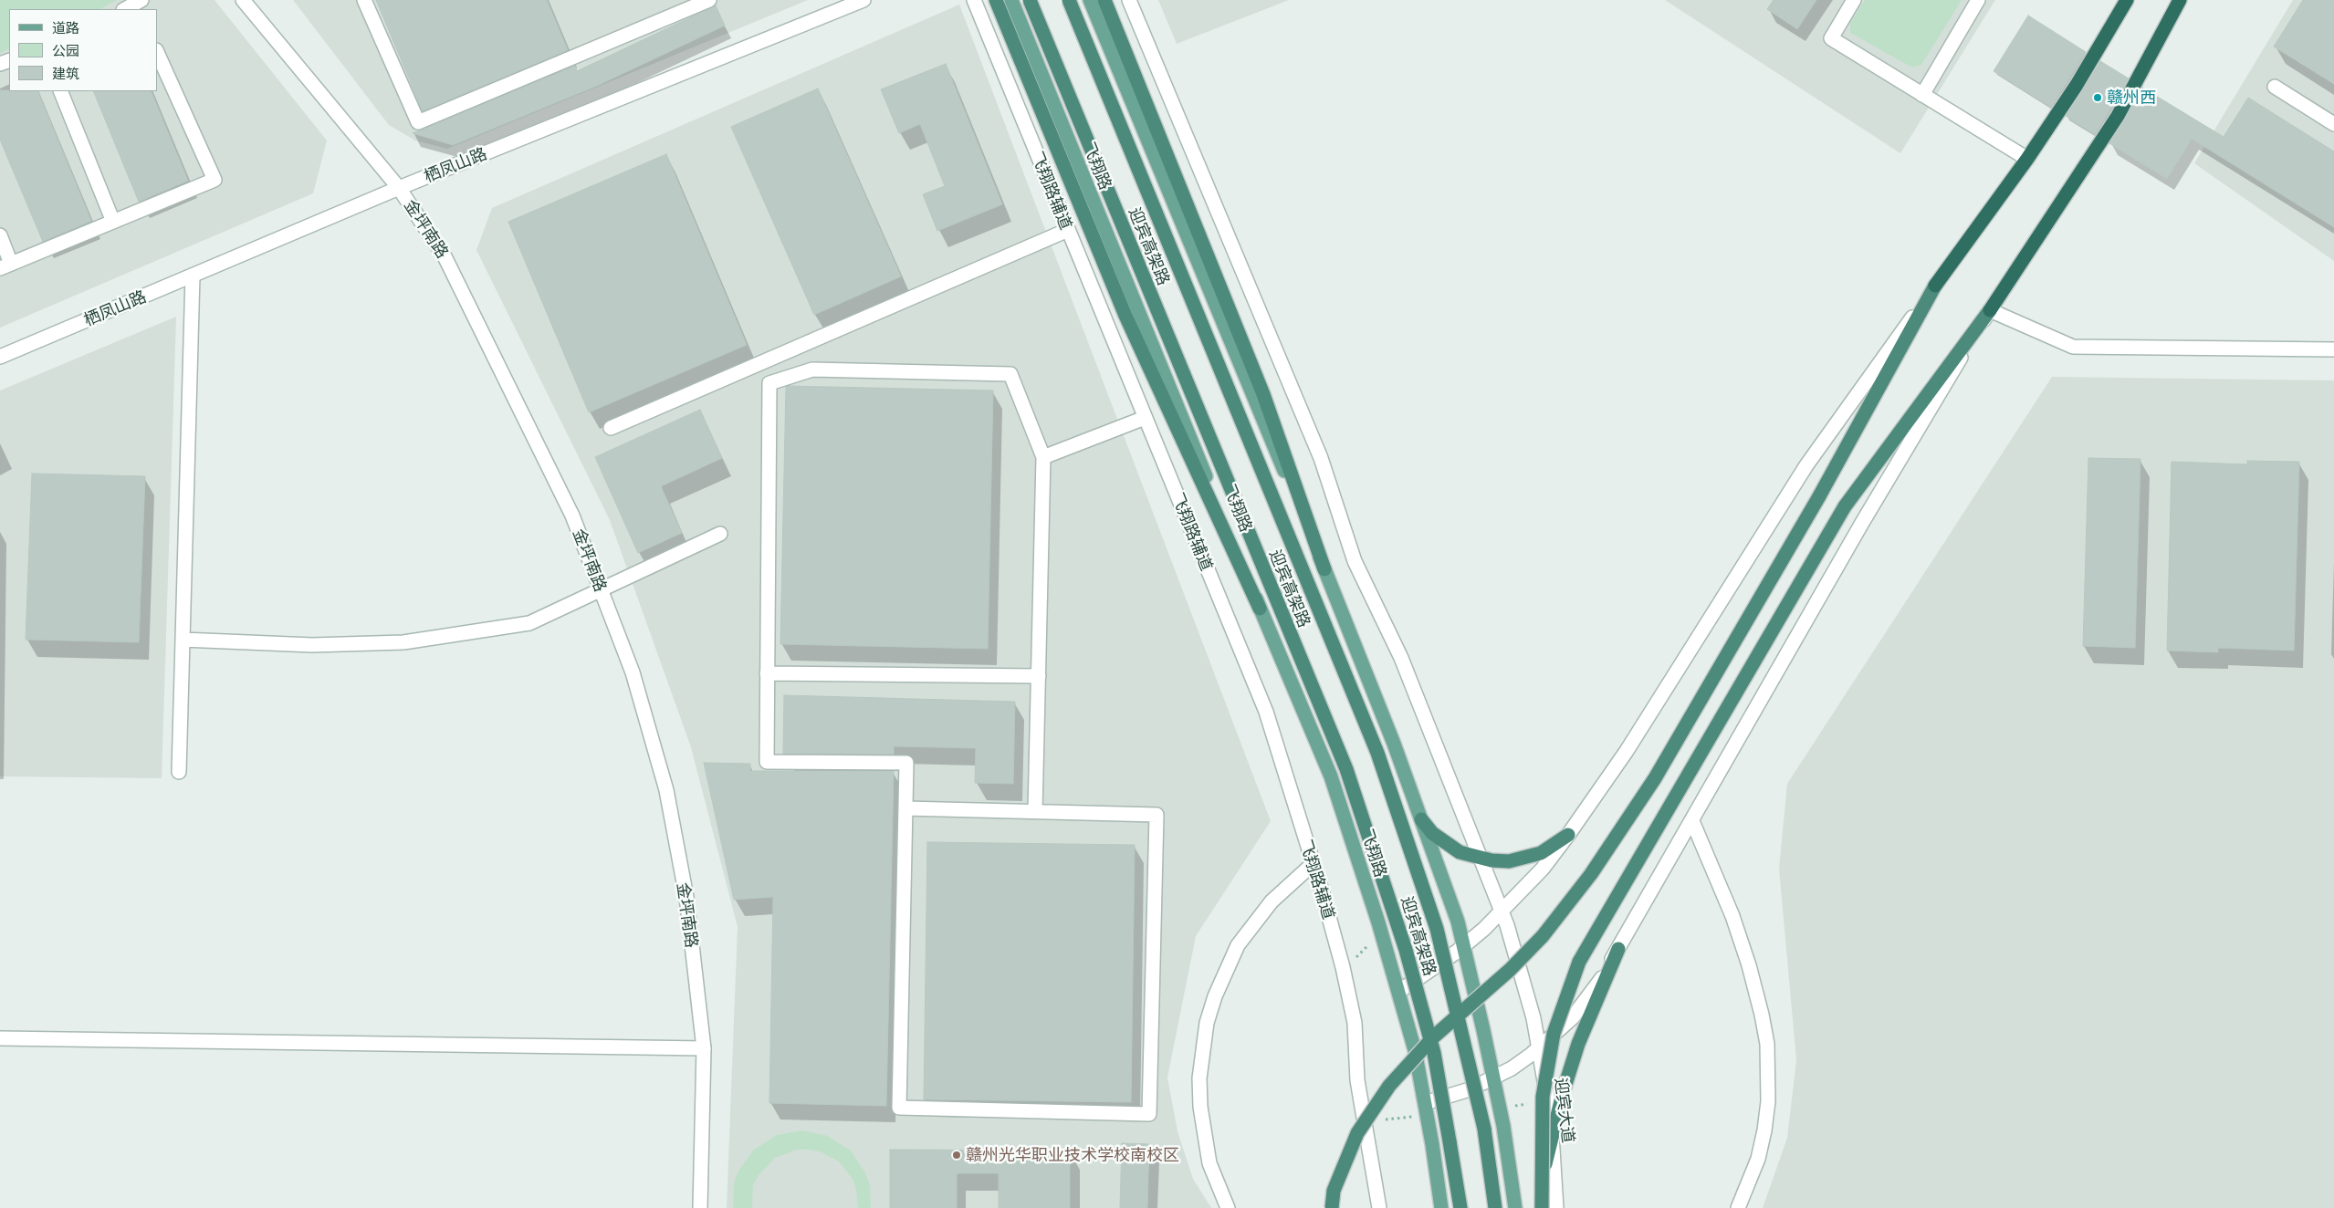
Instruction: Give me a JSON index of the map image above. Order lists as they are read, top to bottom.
{
  "streets": {
    "highway": ["迎宾高架路"],
    "main road": ["飞翔路"],
    "street": [
      "栖凤山路",
      "飞翔路辅道",
      "金坪南路",
      "迎宾大道"
    ]
  },
  "crossings": [
    ["栖凤山路", "金坪南路"]
  ],
  "places": ["赣州西", "赣州光华职业技术学校南校区"],
  "legend": ["道路", "公园", "建筑"]
}
